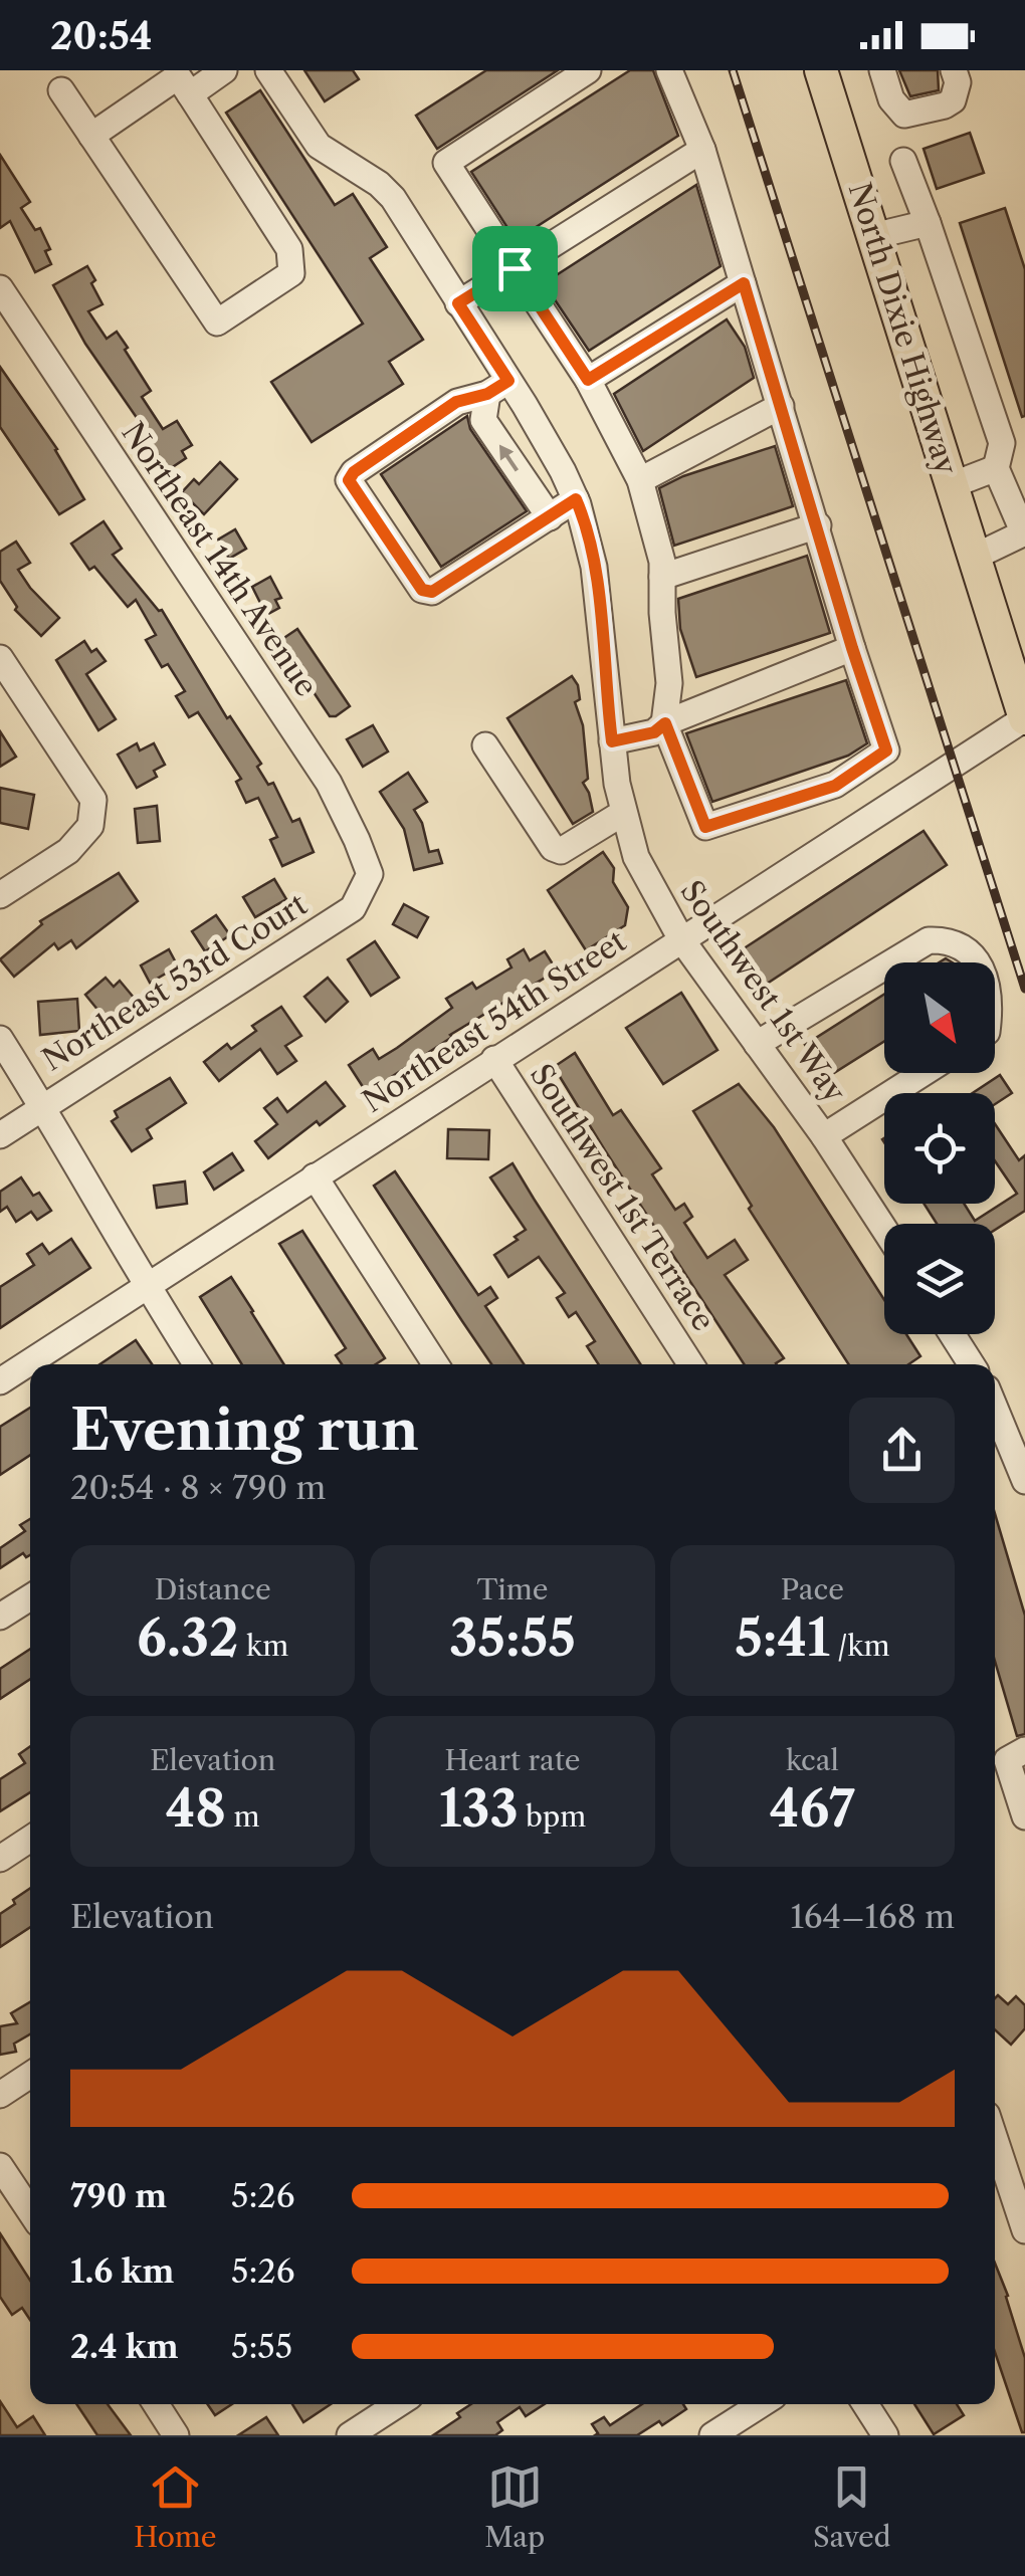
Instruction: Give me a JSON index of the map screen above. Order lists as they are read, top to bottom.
{
  "streets": {
    "main road": ["North Dixie Highway"],
    "street": [
      "Northeast 14th Avenue",
      "Northeast 53rd Court",
      "Southwest 1st Way",
      "Northeast 54th Street",
      "Southwest 1st Terrace"
    ]
  },
  "crossings": [
    ["North Dixie Highway", "Northeast 54th Street"],
    ["Northeast 14th Avenue", "Northeast 53rd Court"],
    ["Southwest 1st Way", "Northeast 54th Street"],
    ["Northeast 54th Street", "Southwest 1st Terrace"]
  ],
  "north": "bottom right",
  "page": {
    "status": "20:54",
    "heading": ["Evening run", "20:54 · 8 × 790 m"],
    "stats": [
      ["Distance", "6.32 km"],
      ["Time", "35:55"],
      ["Pace", "5:41 /km"],
      ["Elevation", "48 m"],
      ["Heart rate", "133 bpm"],
      ["kcal", "467"]
    ],
    "chart": ["Elevation", "164–168 m"],
    "list": [
      {
        "name": "790 m",
        "note": "5:26"
      },
      {
        "name": "1.6 km",
        "note": "5:26"
      },
      {
        "name": "2.4 km",
        "note": "5:55"
      }
    ],
    "tabs": ["Home", "Map", "Saved"]
  }
}
